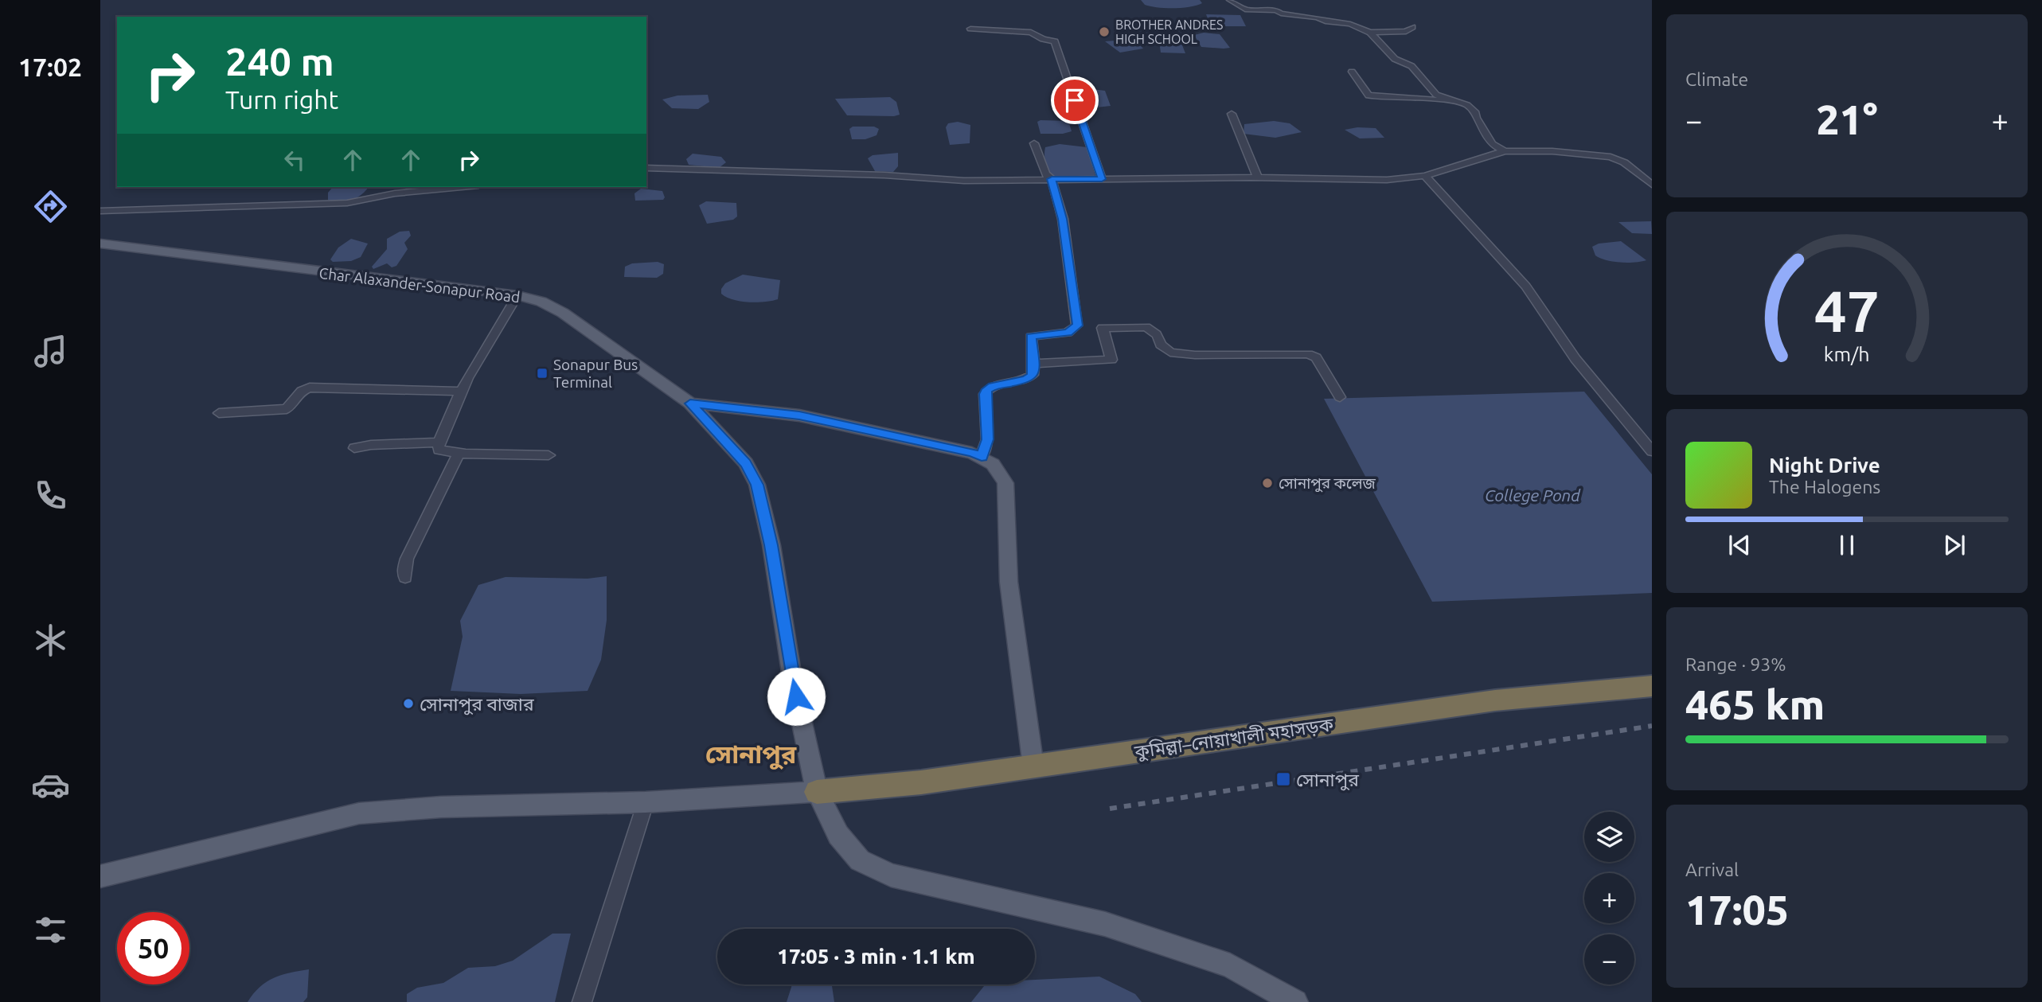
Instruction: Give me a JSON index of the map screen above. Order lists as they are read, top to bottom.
{
  "streets": {
    "highway": ["কুমিল্লা–নোয়াখালী মহাসড়ক"],
    "main road": ["Char Alaxander-Sonapur Road"]
  },
  "crossings": [
    ["Char Alaxander-Sonapur Road", "কুমিল্লা–নোয়াখালী মহাসড়ক"]
  ],
  "districts": ["সোনাপুর"],
  "water": ["College Pond"],
  "places": {
    "other": ["BROTHER ANDRES HIGH SCHOOL", "সোনাপুর কলেজ", "সোনাপুর বাজার"],
    "transit": ["Sonapur Bus Terminal", "সোনাপুর"]
  },
  "page": {
    "tabs": "17:02",
    "tile": [
      "Climate",
      ["Range · 93%", "465 km"],
      ["Arrival", "17:05"]
    ],
    "turn": ["240 m", "Turn right"],
    "heat": ["−", "21°", "+"],
    "song": ["Night Drive", "The Halogens"],
    "map_buttons": ["+", "−"],
    "limit": "50",
    "trip": "17:05 · 3 min · 1.1 km",
    "gauge": ["47", "km/h"]
  }
}
